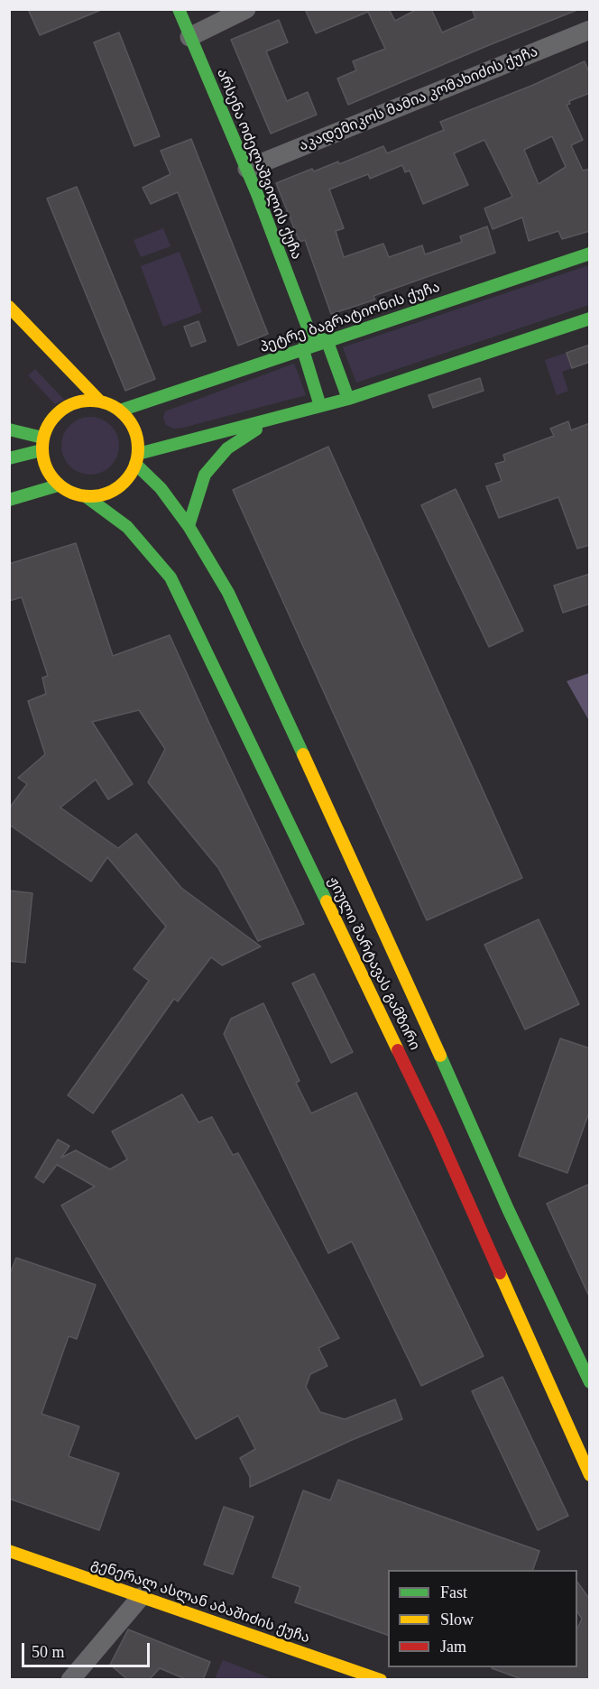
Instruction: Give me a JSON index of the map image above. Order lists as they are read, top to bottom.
{
  "streets": {
    "main road": [
      "არსენა ოძელაშვილის ქუჩა",
      "პეტრე ბაგრატიონის ქუჩა",
      "ჟიული შარტავას გამზირი",
      "გენერალ ასლან აბაშიძის ქუჩა"
    ],
    "street": ["აკადემიკოს მამია კომახიძის ქუჩა"]
  },
  "crossings": [
    ["აკადემიკოს მამია კომახიძის ქუჩა", "არსენა ოძელაშვილის ქუჩა"],
    ["პეტრე ბაგრატიონის ქუჩა", "ჟიული შარტავას გამზირი"]
  ],
  "legend": ["Fast", "Slow", "Jam"],
  "scale_bar": "50 m"
}
